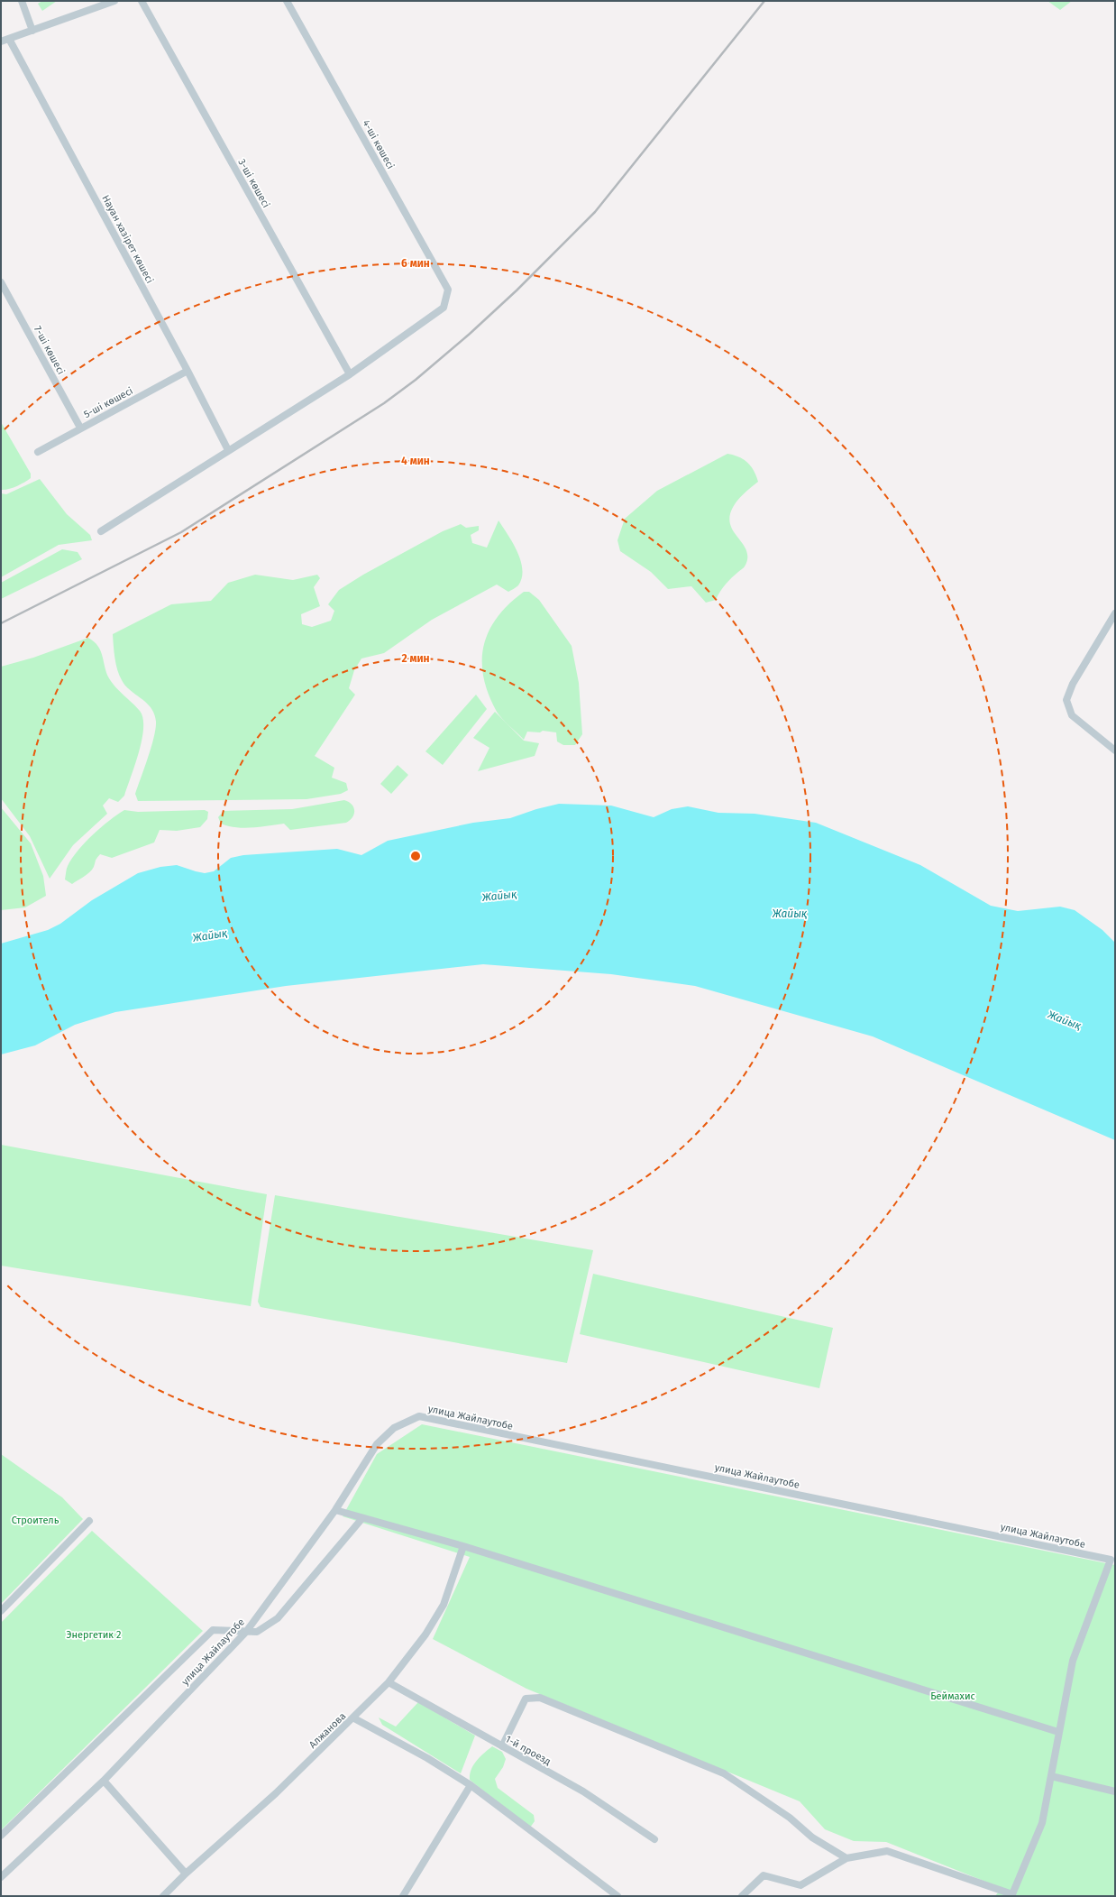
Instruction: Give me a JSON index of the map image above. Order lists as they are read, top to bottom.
{
  "streets": {
    "street": [
      "4-шi көшесі",
      "3-шi көшесі",
      "Науан хазірет көшесі",
      "7-шi көшесі",
      "5-шi көшесі",
      "улица Жайлаутобе",
      "Алжанова",
      "1-й проезд"
    ]
  },
  "crossings": [
    ["4-шi көшесі", "3-шi көшесі"],
    ["Науан хазірет көшесі", "5-шi көшесі"],
    ["7-шi көшесі", "5-шi көшесі"],
    ["Алжанова", "1-й проезд"]
  ],
  "water": ["Жайық"],
  "parks": ["Строитель", "Энергетик 2", "Беймахис"],
  "rings": ["6 мин", "4 мин", "2 мин"]
}
